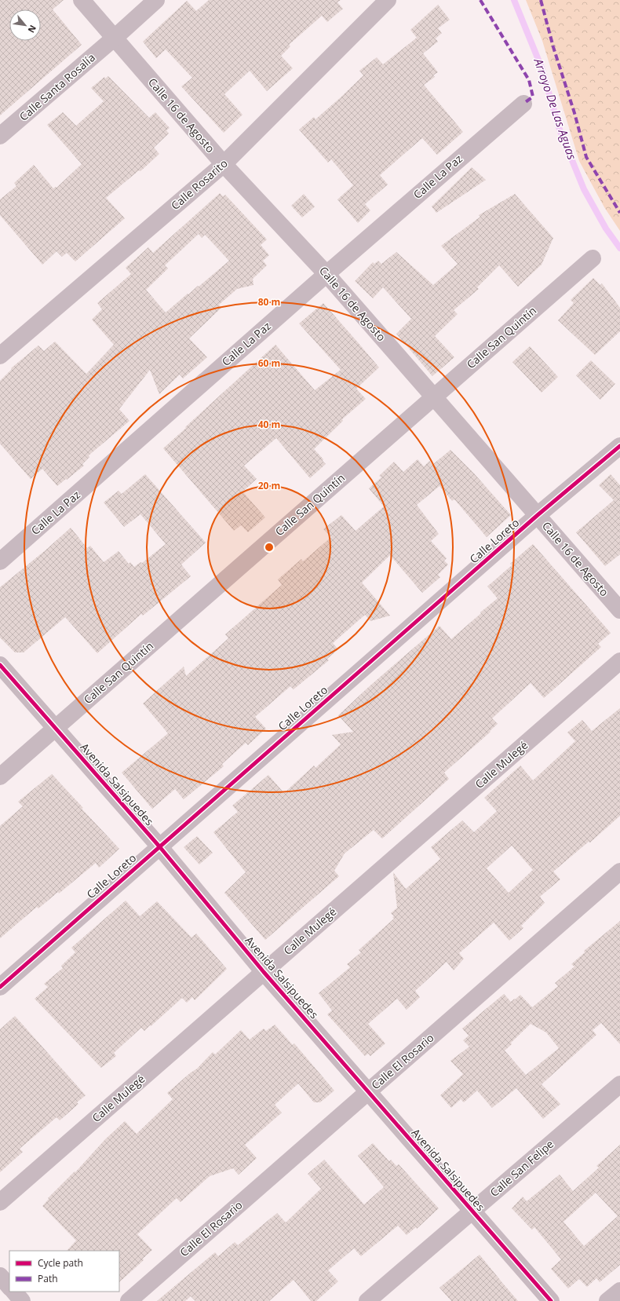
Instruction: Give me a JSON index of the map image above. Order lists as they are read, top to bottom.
{
  "streets": {
    "street": [
      "Calle Santa Rosalía",
      "Calle 16 de Agosto",
      "Calle La Paz",
      "Calle Rosarito",
      "Calle San Quintín",
      "Calle Loreto",
      "Calle Mulegé",
      "Avenida Salsipuedes",
      "Calle El Rosario",
      "Calle San Felipe"
    ]
  },
  "crossings": [
    ["Calle Santa Rosalía", "Calle 16 de Agosto"],
    ["Calle 16 de Agosto", "Calle La Paz"],
    ["Calle 16 de Agosto", "Calle Rosarito"],
    ["Calle 16 de Agosto", "Calle San Quintín"],
    ["Calle 16 de Agosto", "Calle Loreto"],
    ["Calle San Quintín", "Avenida Salsipuedes"],
    ["Calle Loreto", "Avenida Salsipuedes"],
    ["Calle Mulegé", "Avenida Salsipuedes"],
    ["Avenida Salsipuedes", "Calle El Rosario"],
    ["Avenida Salsipuedes", "Calle San Felipe"]
  ],
  "water": ["Arroyo De Las Aguas"],
  "legend": ["Cycle path", "Path"],
  "north": "bottom right",
  "rings": [
    "80 m",
    "60 m",
    "40 m",
    "20 m"
  ]
}
